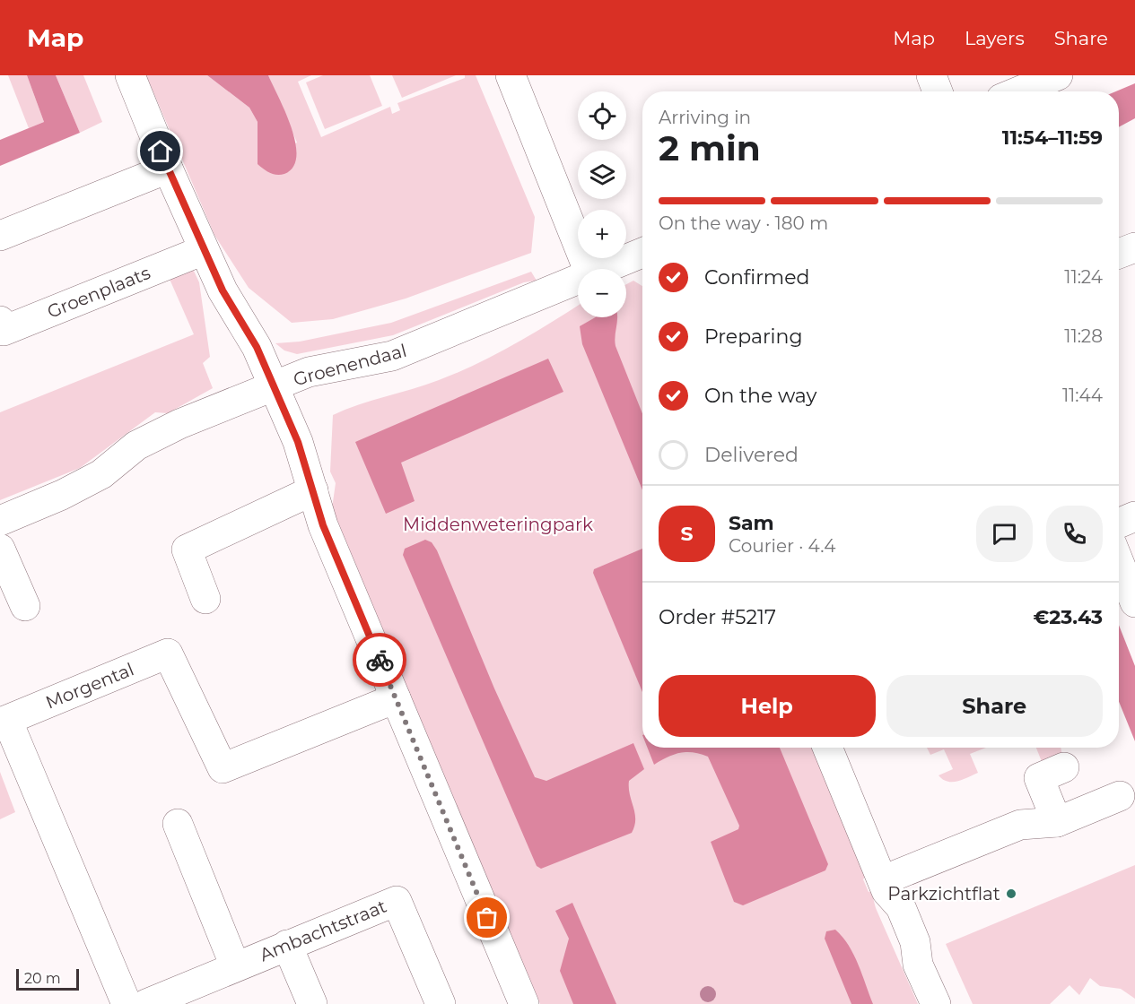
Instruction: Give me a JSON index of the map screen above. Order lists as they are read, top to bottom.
{
  "streets": {
    "street": [
      "Groenplaats",
      "Groenendaal",
      "Morgental",
      "Ambachtstraat"
    ]
  },
  "parks": ["Middenweteringpark"],
  "places": ["Parkzichtflat"],
  "scale_bar": "20 m",
  "page": {
    "header": "Map",
    "nav": ["Map", "Layers", "Share"],
    "map_buttons": ["+", "−"],
    "heading": ["2 min", "Arriving in", "11:54–11:59"],
    "panel": [
      "Sam",
      "Courier · 4.4",
      "Order #5217",
      "€23.43"
    ],
    "bar": "On the way · 180 m",
    "list": [
      ["Confirmed", "11:24"],
      ["Preparing", "11:28"],
      ["On the way", "11:44"],
      "Delivered"
    ],
    "round": "S",
    "buttons": ["Help", "Share"],
    "scale": "20 m"
  }
}
